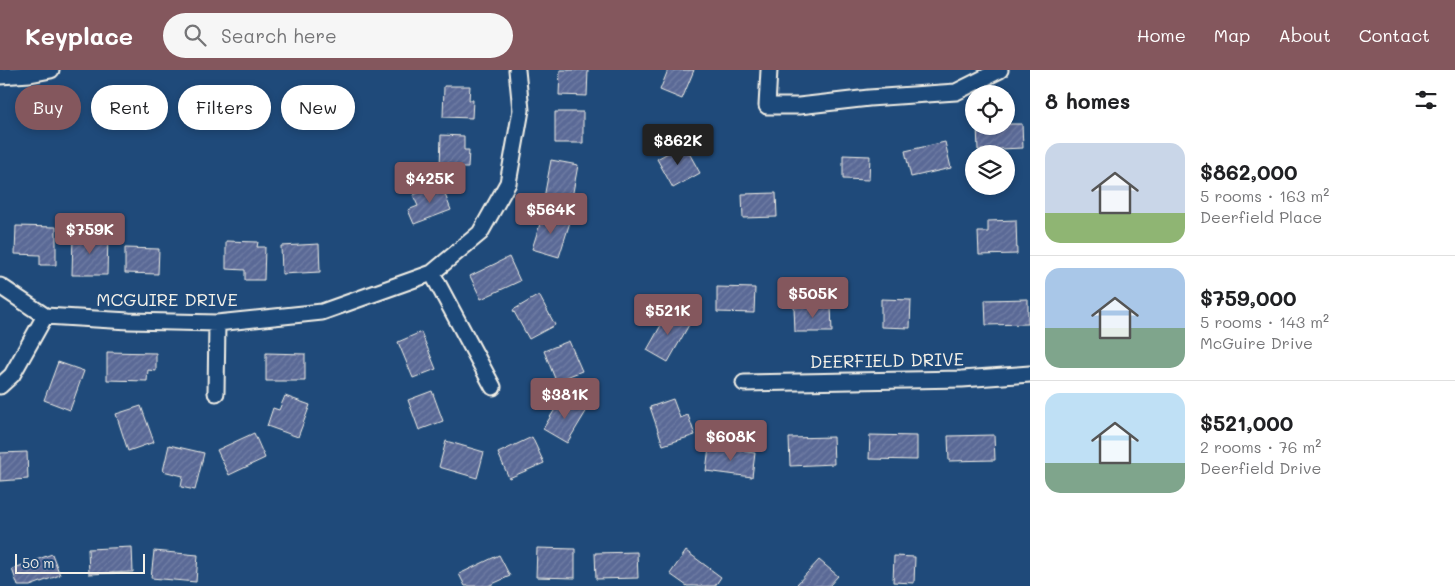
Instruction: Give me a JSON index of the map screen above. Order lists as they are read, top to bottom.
{
  "streets": {
    "street": ["MCGUIRE DRIVE", "DEERFIELD DRIVE"]
  },
  "scale_bar": "50 m",
  "page": {
    "header": "Keyplace",
    "search": "Search here",
    "nav": [
      "Home",
      "Map",
      "About",
      "Contact"
    ],
    "heading": "8 homes",
    "chip": [
      "Buy",
      "Rent",
      "Filters",
      "New"
    ],
    "price": [
      "$862K",
      "$425K",
      "$564K",
      "$759K",
      "$505K",
      "$521K",
      "$381K",
      "$608K"
    ],
    "list": [
      {
        "name": "$862,000",
        "note": "5 rooms · 163 m² · Deerfield Place"
      },
      {
        "name": "$759,000",
        "note": "5 rooms · 143 m² · McGuire Drive"
      },
      {
        "name": "$521,000",
        "note": "2 rooms · 76 m² · Deerfield Drive"
      }
    ],
    "scale": "50 m"
  }
}
